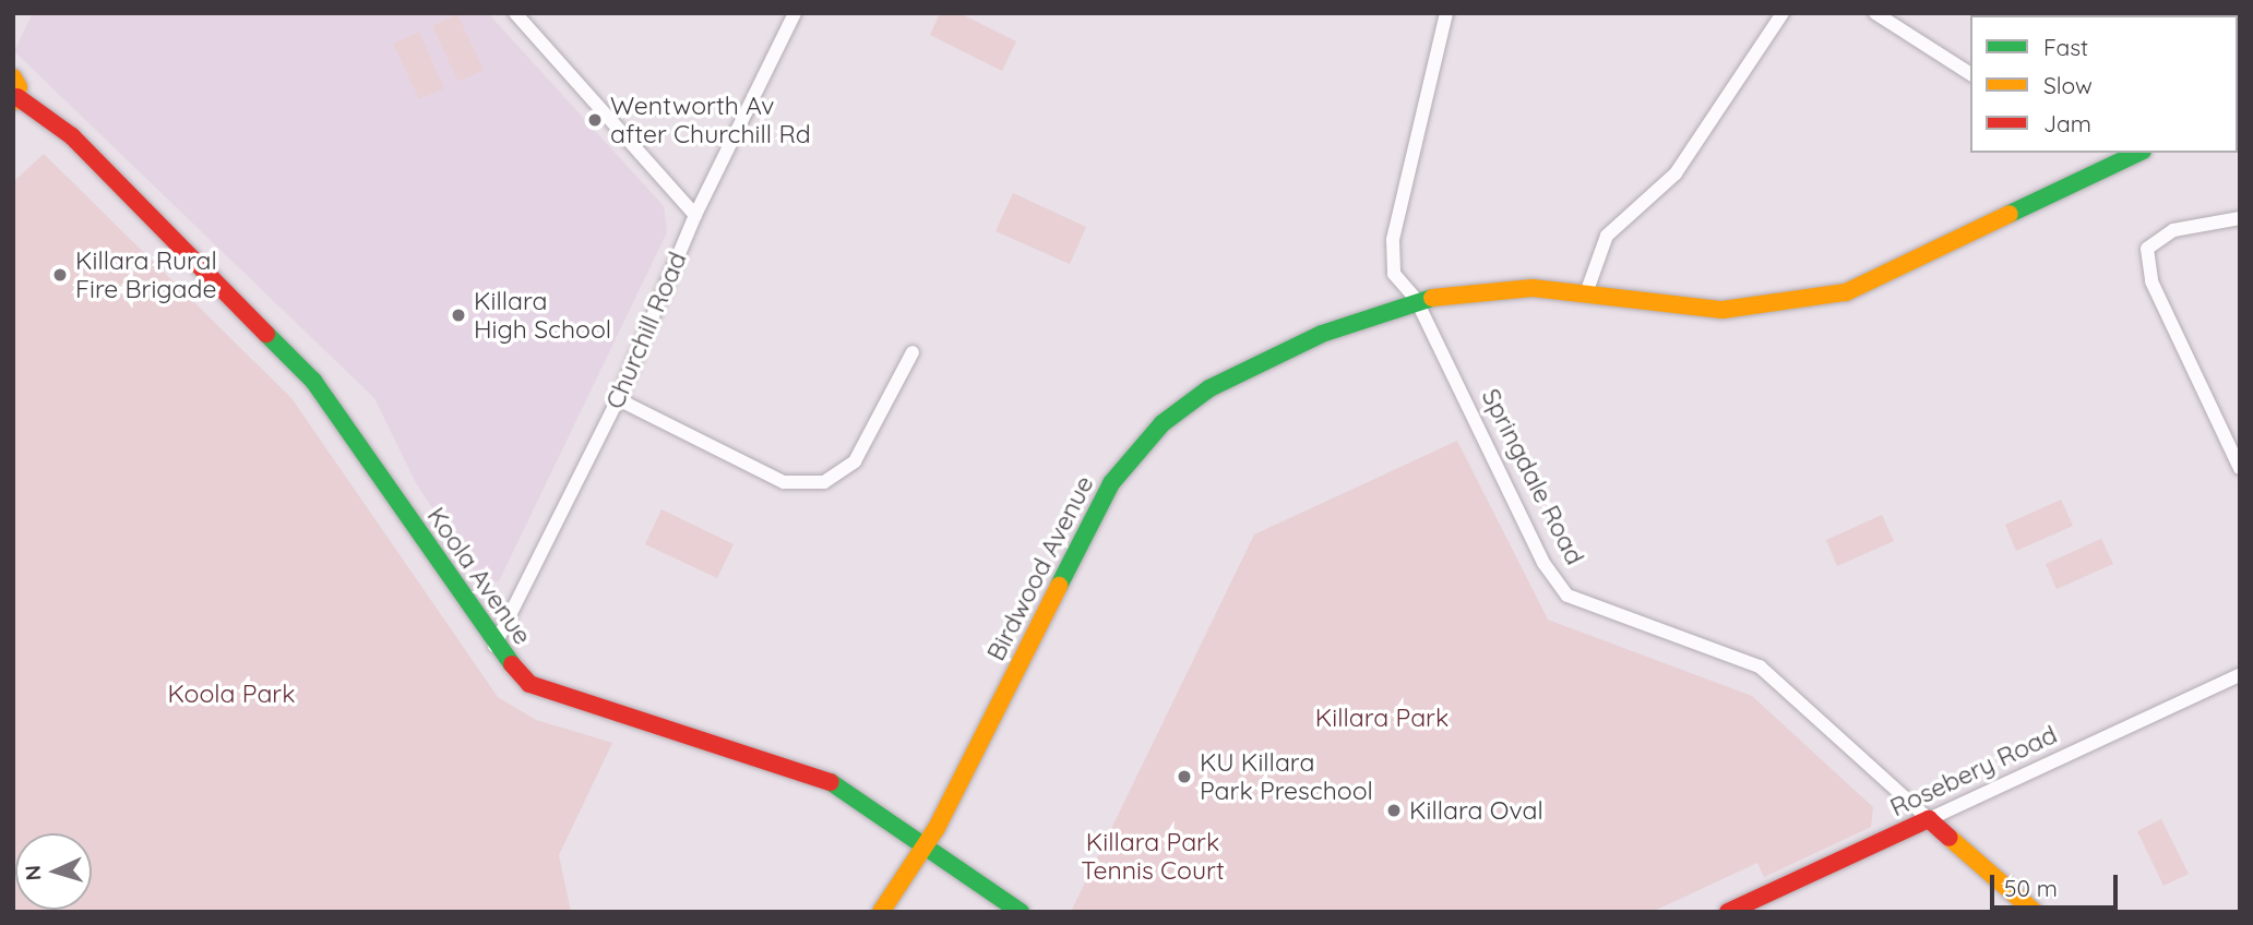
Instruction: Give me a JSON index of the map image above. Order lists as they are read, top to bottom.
{
  "streets": {
    "main road": [
      "Springdale Road",
      "Birdwood Avenue",
      "Koola Avenue",
      "Rosebery Road"
    ],
    "street": ["Churchill Road"]
  },
  "crossings": [
    ["Churchill Road", "Koola Avenue"],
    ["Springdale Road", "Birdwood Avenue"],
    ["Springdale Road", "Rosebery Road"],
    ["Birdwood Avenue", "Koola Avenue"]
  ],
  "parks": ["Koola Park", "Killara Park", "Killara Park Tennis Court"],
  "places": [
    "Wentworth Av after Churchill Rd",
    "Killara Rural Fire Brigade",
    "Killara High School",
    "KU Killara Park Preschool",
    "Killara Oval"
  ],
  "legend": ["Fast", "Slow", "Jam"],
  "scale_bar": "50 m",
  "north": "left"
}
